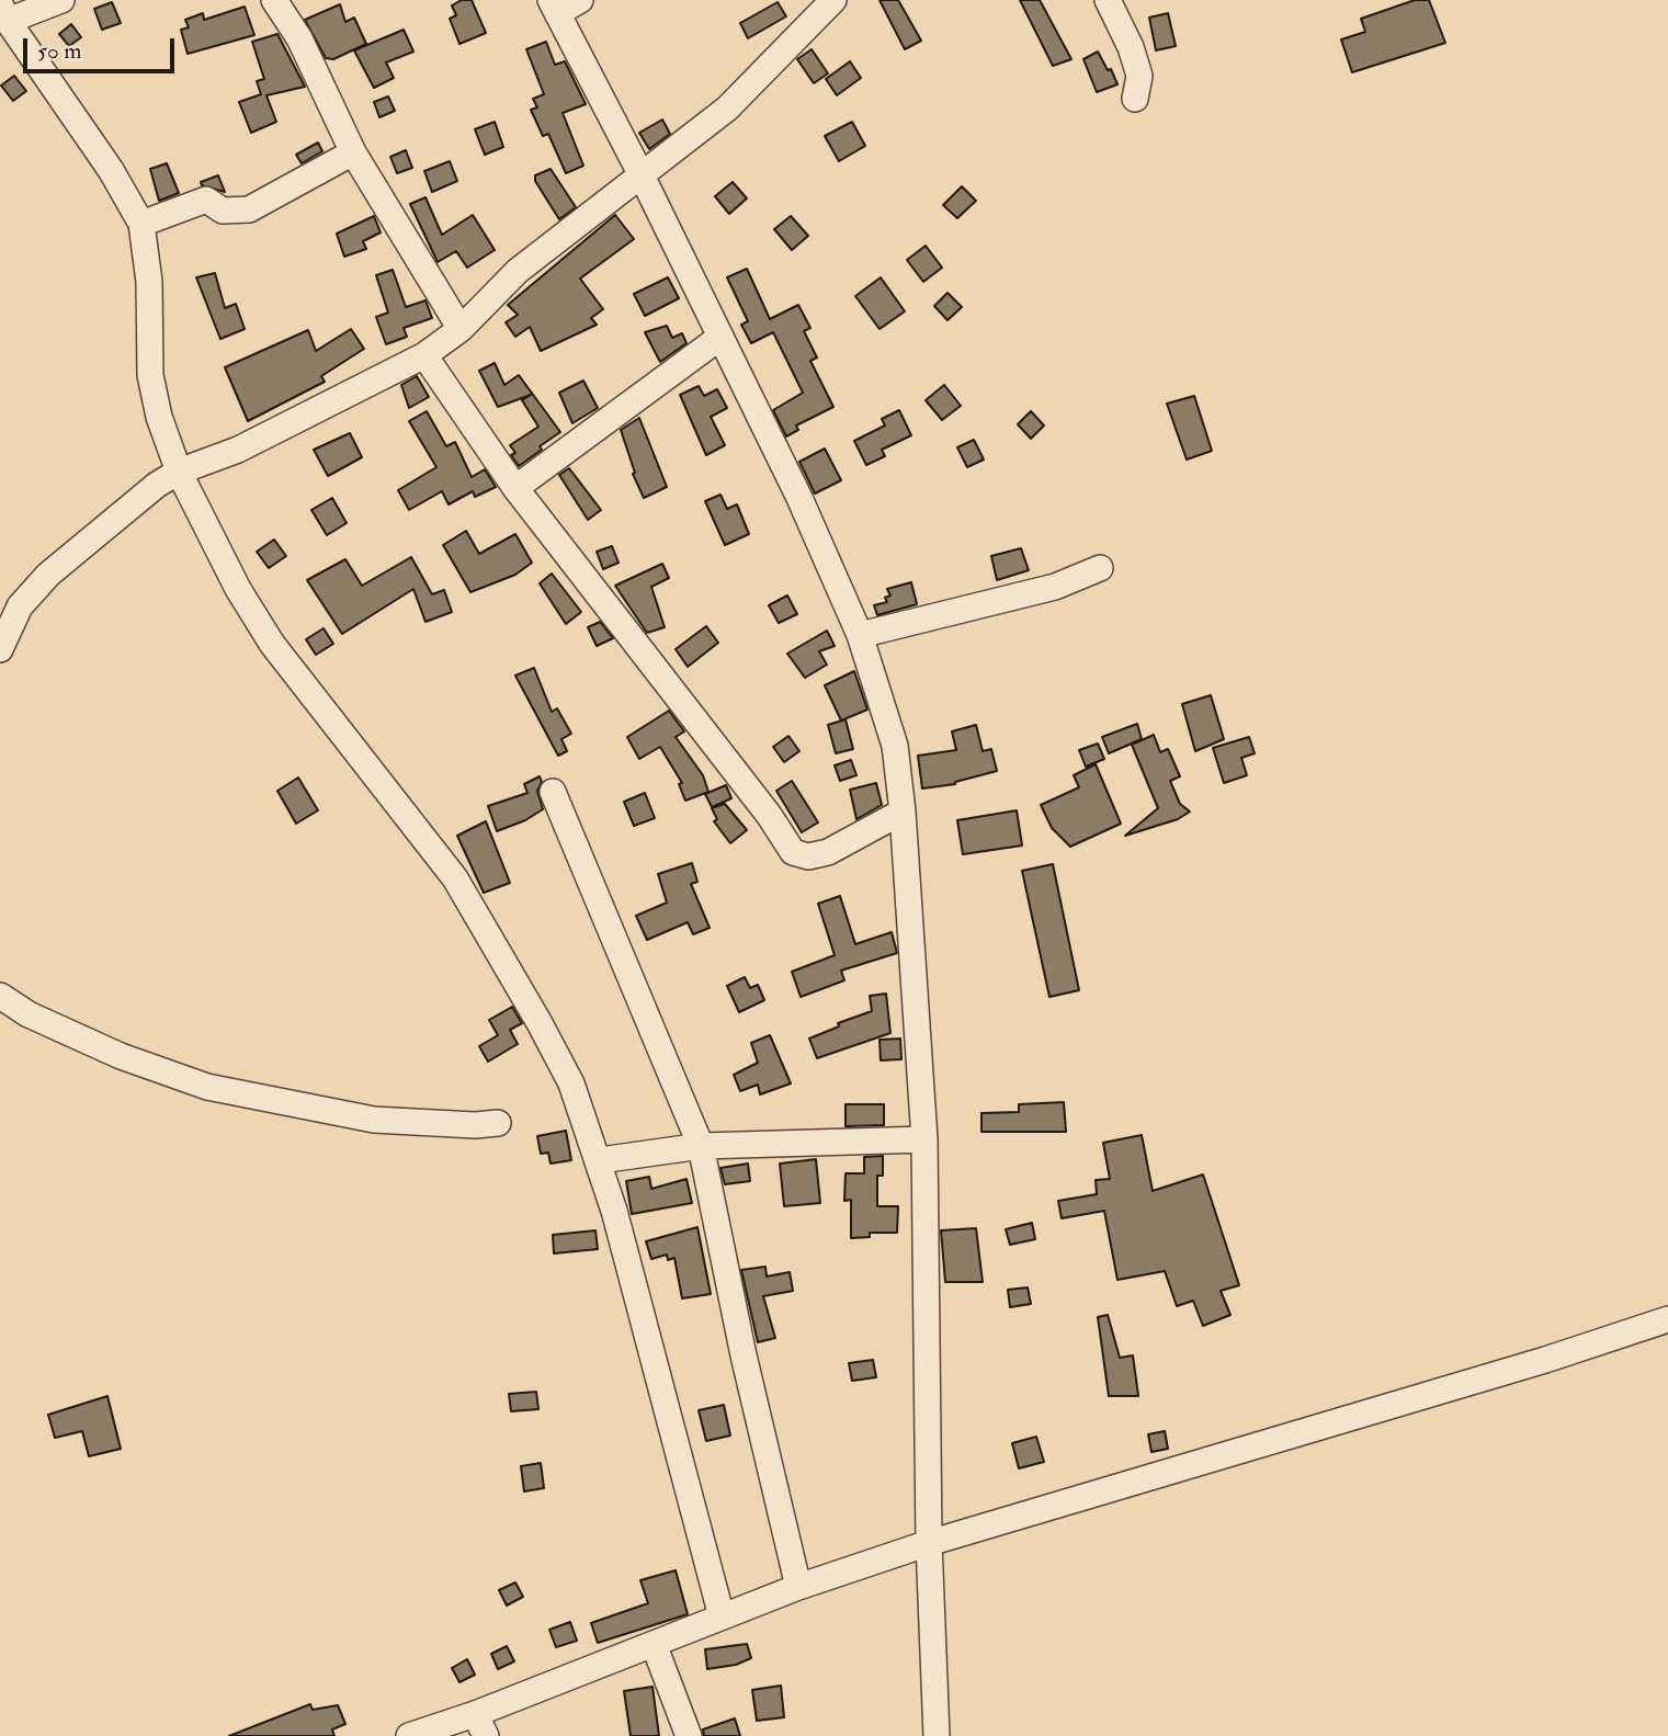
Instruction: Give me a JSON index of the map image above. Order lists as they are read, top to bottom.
{
  "scale_bar": "50 m"
}
